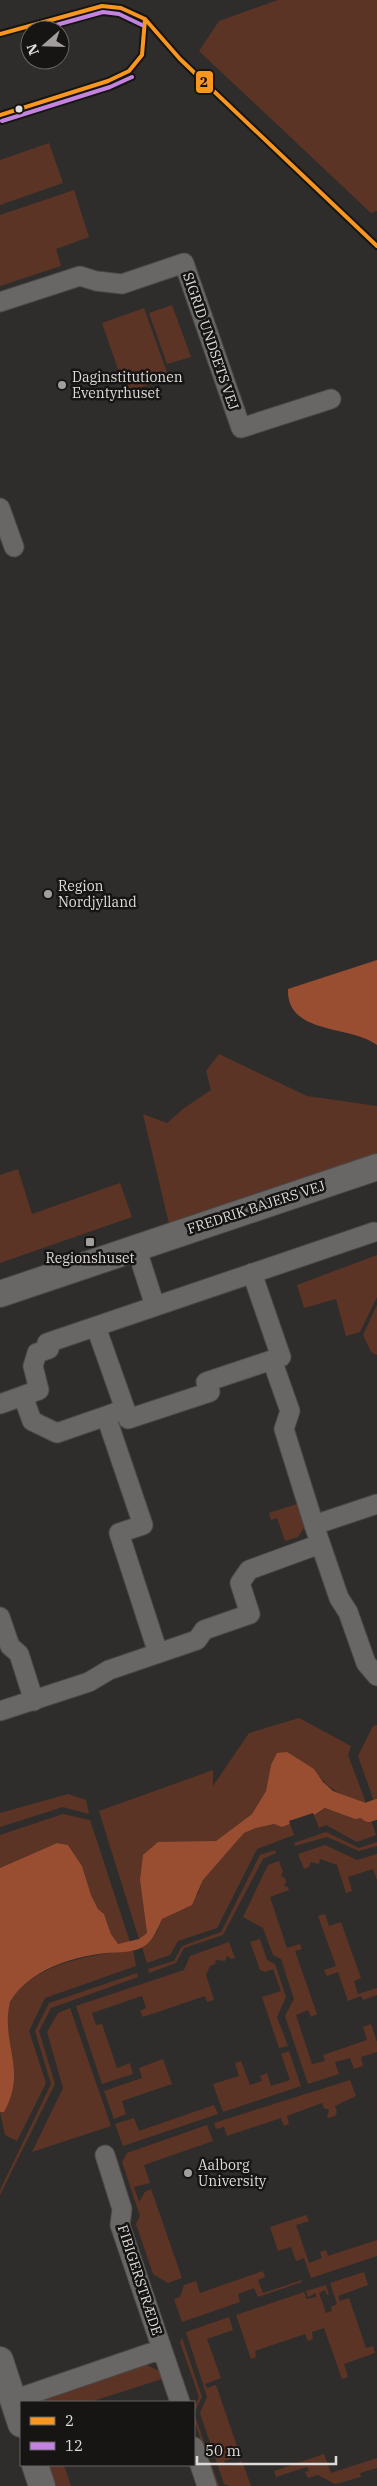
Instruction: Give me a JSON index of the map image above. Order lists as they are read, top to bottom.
{
  "streets": {
    "street": ["SIGRID UNDSETS VEJ", "FREDRIK BAJERS VEJ", "FIBIGERSTRÆDE"]
  },
  "places": {
    "other": ["Daginstitutionen Eventyrhuset", "Region Nordjylland", "Aalborg University"],
    "transit": ["Regionshuset"]
  },
  "lines": ["transit line 2", "transit line 12"],
  "legend": ["2", "12"],
  "scale_bar": "50 m",
  "north": "left"
}
